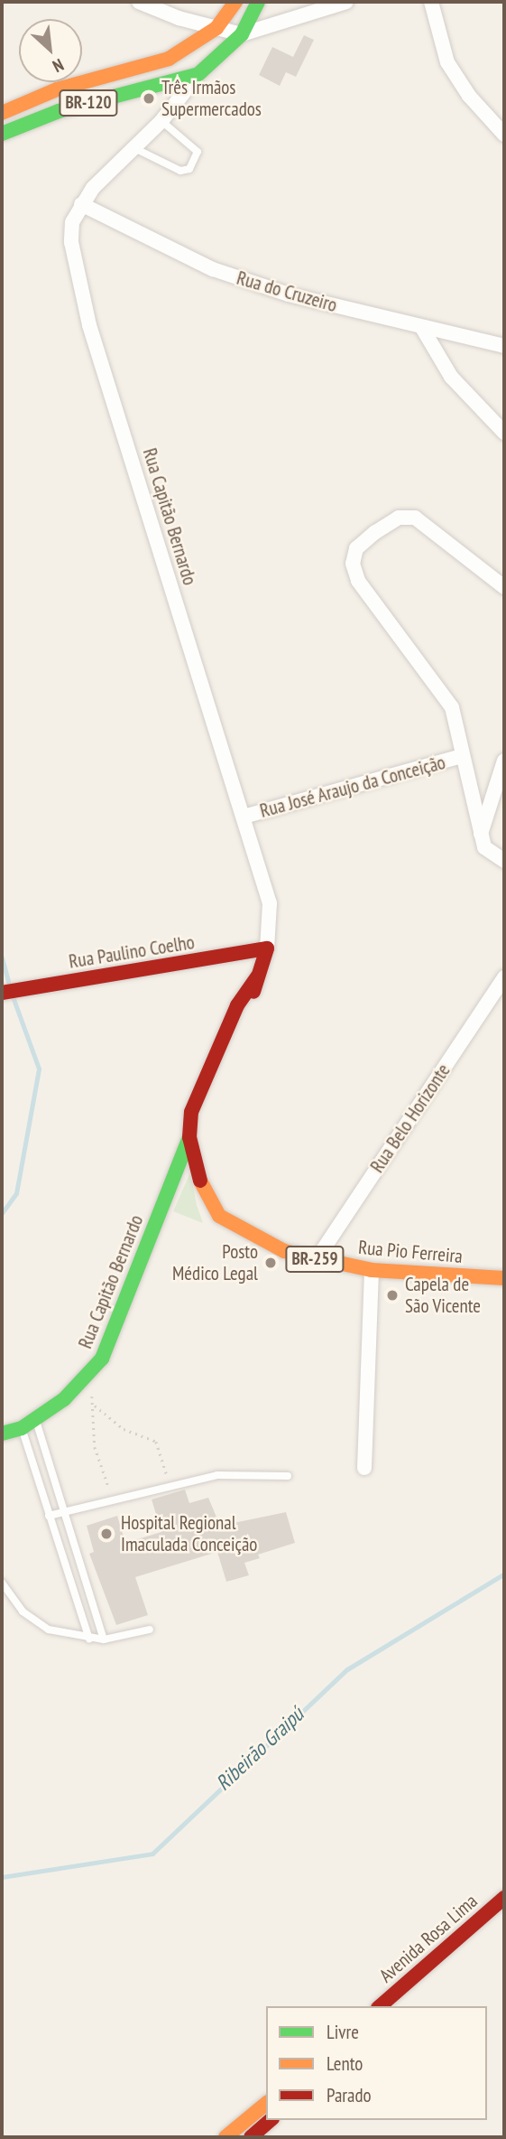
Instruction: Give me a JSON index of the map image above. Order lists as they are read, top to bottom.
{
  "streets": {
    "main road": [
      "BR-120",
      "Rua Capitão Bernardo",
      "Rua Paulino Coelho",
      "Rua Pio Ferreira",
      "BR-259",
      "Avenida Rosa Lima"
    ],
    "street": ["Rua do Cruzeiro", "Rua José Araujo da Conceição", "Rua Belo Horizonte"]
  },
  "crossings": [
    ["BR-120", "Rua Capitão Bernardo"],
    ["Rua do Cruzeiro", "Rua Capitão Bernardo"],
    ["Rua Capitão Bernardo", "Rua José Araujo da Conceição"],
    ["Rua Capitão Bernardo", "Rua Paulino Coelho"],
    ["Rua Capitão Bernardo", "Rua Pio Ferreira"],
    ["Rua Belo Horizonte", "Rua Pio Ferreira"]
  ],
  "water": ["Ribeirão Graipú"],
  "places": [
    "Três Irmãos Supermercados",
    "Posto Médico Legal",
    "Capela de São Vicente",
    "Hospital Regional Imaculada Conceição"
  ],
  "legend": ["Livre", "Lento", "Parado"],
  "north": "bottom right"
}
